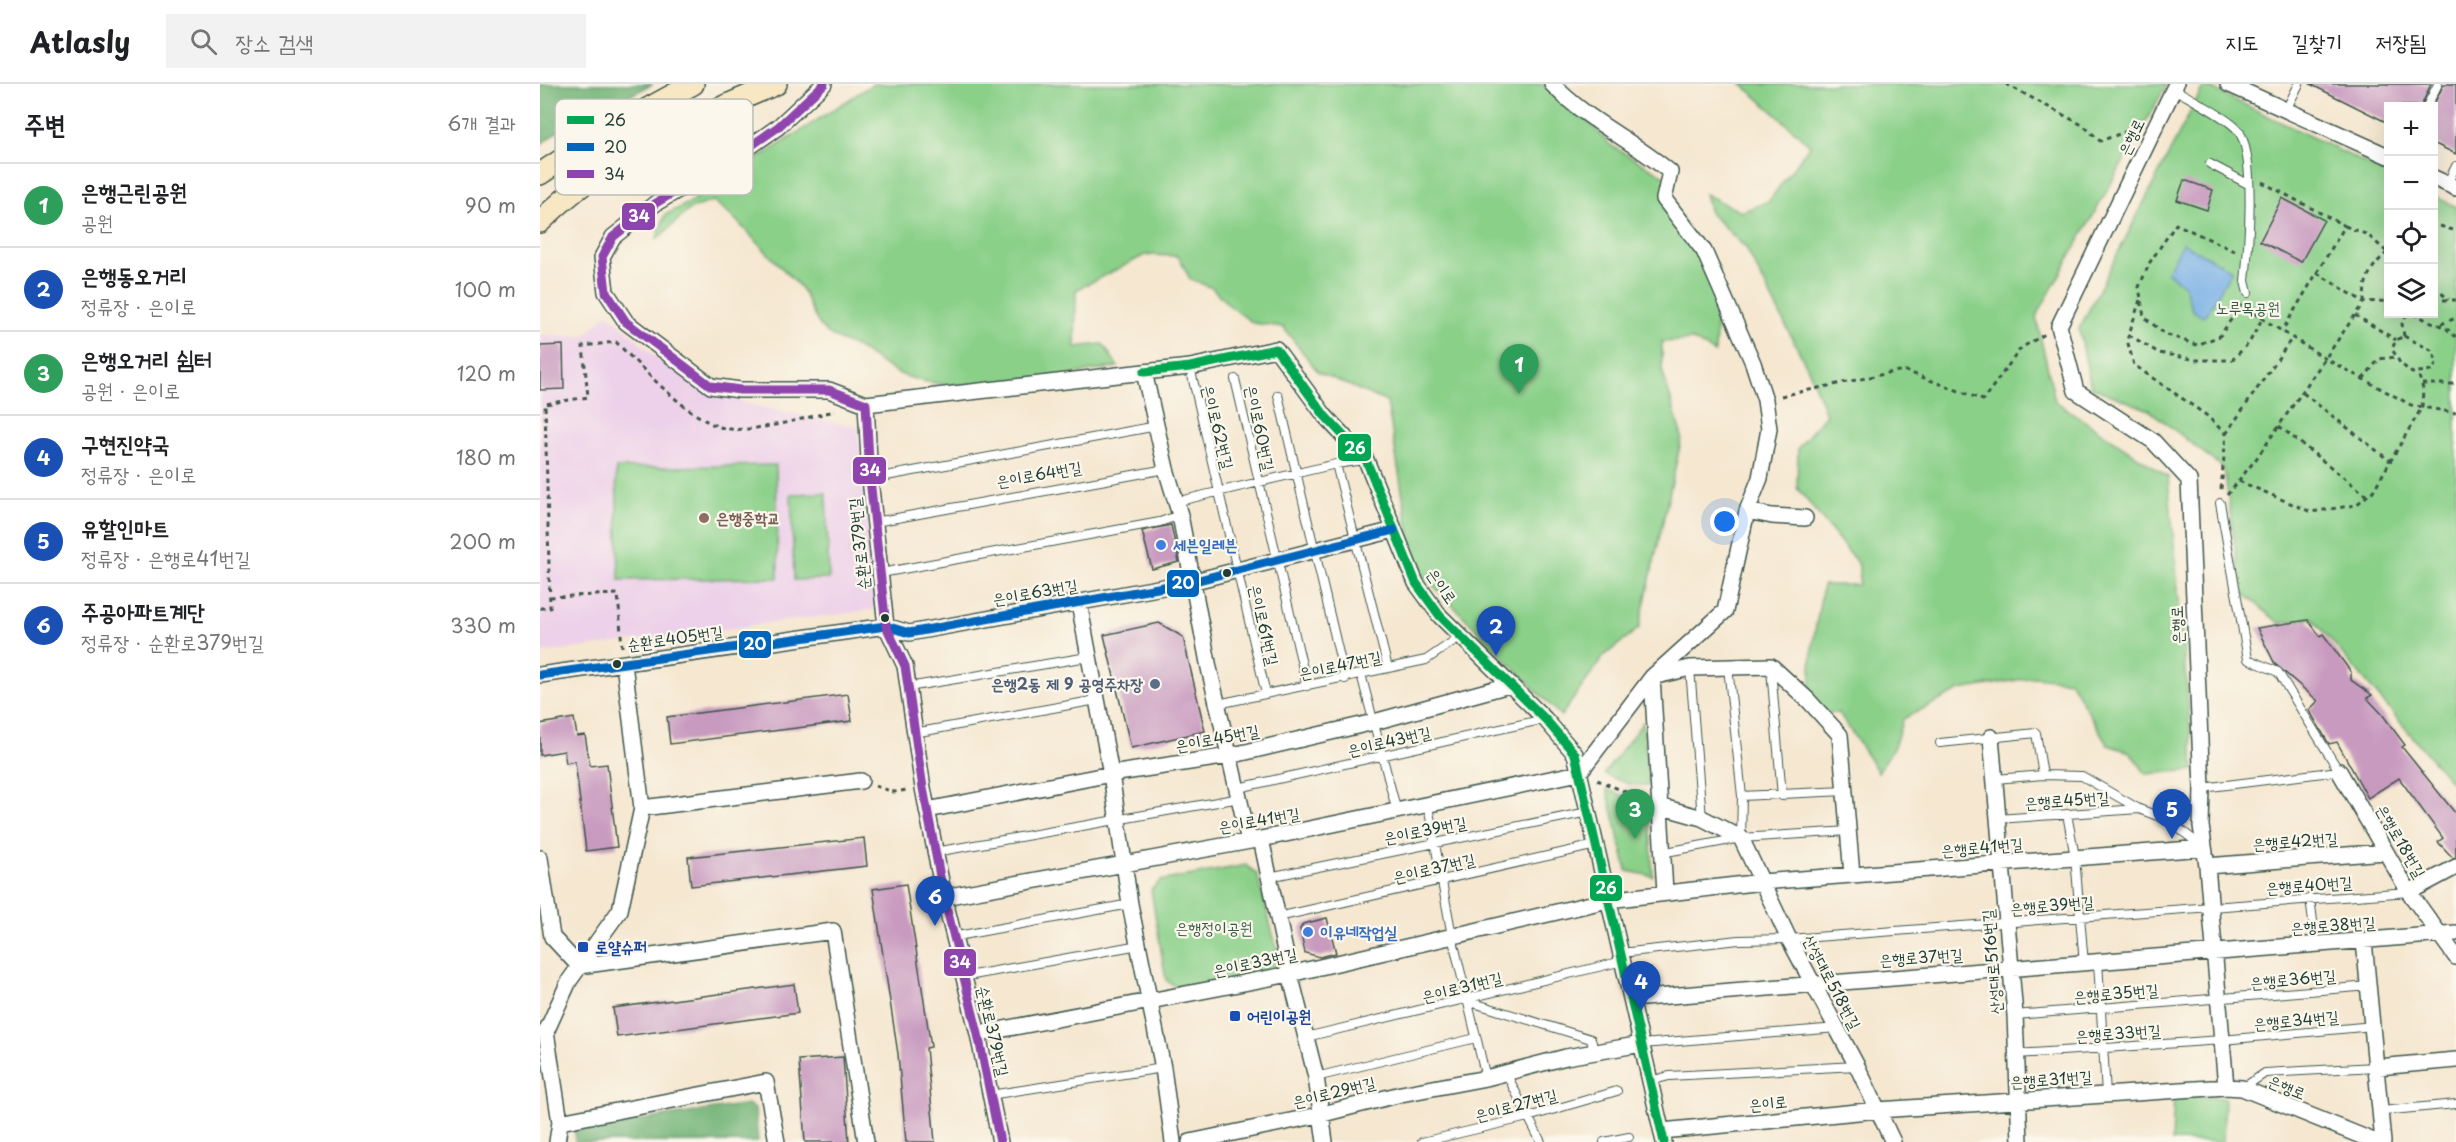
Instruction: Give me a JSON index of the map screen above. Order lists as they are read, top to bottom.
{
  "streets": {
    "street": [
      "은행로",
      "순환로379번길",
      "은이로",
      "은이로63번길",
      "순환로405번길",
      "은이로45번길",
      "은이로41번길",
      "은행로42번길",
      "은행로18번길",
      "은행로41번길",
      "은행로38번길",
      "은행로37번길",
      "은이로33번길",
      "산성대로516번길",
      "산성대로518번길",
      "은행로31번길",
      "은이로29번길"
    ],
    "lane": [
      "은이로62번길",
      "은이로60번길",
      "은이로64번길",
      "은이로61번길",
      "은이로47번길",
      "은이로43번길",
      "은행로45번길",
      "은이로39번길",
      "은이로37번길",
      "은행로40번길",
      "은행로39번길",
      "은행로36번길",
      "은이로31번길",
      "은행로35번길",
      "은행로34번길",
      "은행로33번길",
      "은이로27번길"
    ]
  },
  "crossings": [
    ["은행로", "은행로45번길"],
    ["은행로", "은행로42번길"],
    ["은행로", "은행로41번길"],
    ["은행로", "은행로40번길"],
    ["은행로", "은행로39번길"],
    ["은행로", "은행로38번길"],
    ["은행로", "은행로37번길"],
    ["은행로", "은행로36번길"],
    ["은행로", "은행로35번길"],
    ["은행로", "은행로34번길"],
    ["은행로", "은행로33번길"],
    ["은행로", "은행로31번길"],
    ["은이로62번길", "은이로61번길"],
    ["은이로60번길", "은이로63번길"],
    ["은이로60번길", "은이로47번길"],
    ["은이로64번길", "순환로379번길"],
    ["순환로379번길", "은이로63번길"],
    ["순환로379번길", "순환로405번길"],
    ["순환로379번길", "은이로45번길"],
    ["순환로379번길", "은이로43번길"],
    ["순환로379번길", "은이로41번길"],
    ["순환로379번길", "은이로33번길"],
    ["은이로", "은이로63번길"],
    ["은이로", "은이로47번길"],
    ["은이로", "은이로45번길"],
    ["은이로", "은이로43번길"],
    ["은이로", "은이로41번길"],
    ["은이로", "은이로39번길"],
    ["은이로", "은이로37번길"],
    ["은이로", "은행로37번길"],
    ["은이로", "은이로33번길"],
    ["은이로", "산성대로518번길"],
    ["은이로", "은이로31번길"],
    ["은이로", "은행로31번길"],
    ["은이로", "은이로29번길"],
    ["은이로63번길", "은이로61번길"],
    ["은이로63번길", "순환로405번길"],
    ["은이로61번길", "은이로47번길"],
    ["은행로45번길", "은행로41번길"],
    ["은행로45번길", "산성대로516번길"],
    ["은행로42번길", "은행로18번길"],
    ["은행로18번길", "은행로40번길"],
    ["은행로18번길", "은행로38번길"],
    ["은행로41번길", "산성대로516번길"],
    ["은행로41번길", "산성대로518번길"],
    ["은행로40번길", "은행로39번길"],
    ["은행로39번길", "산성대로516번길"],
    ["은행로39번길", "산성대로518번길"],
    ["은행로38번길", "은행로37번길"],
    ["은행로37번길", "산성대로516번길"],
    ["은행로37번길", "산성대로518번길"],
    ["산성대로516번길", "은행로35번길"],
    ["산성대로516번길", "은행로33번길"],
    ["산성대로516번길", "은행로31번길"],
    ["은행로36번길", "은행로35번길"],
    ["산성대로518번길", "은행로31번길"],
    ["은행로34번길", "은행로33번길"]
  ],
  "parks": ["노루목공원", "은행정이공원"],
  "places": {
    "other": [
      "은행중학교",
      "세븐일레븐",
      "은행2동 제 9 공영주차장",
      "이유네작업실"
    ],
    "transit": ["로얄슈퍼", "어린이공원"]
  },
  "lines": ["transit line 34", "transit line 26", "transit line 20"],
  "legend": ["26", "20", "34"],
  "page": {
    "header": "Atlasly",
    "search": "장소 검색",
    "nav": ["지도", "길찾기", "저장됨"],
    "heading": ["주변", "6개 결과"],
    "map_buttons": ["+", "−"],
    "list": [
      {
        "mark": "1",
        "name": "은행근린공원",
        "note": "공원",
        "value": "90 m"
      },
      {
        "mark": "2",
        "name": "은행동오거리",
        "note": "정류장 · 은이로",
        "value": "100 m"
      },
      {
        "mark": "3",
        "name": "은행오거리 쉼터",
        "note": "공원 · 은이로",
        "value": "120 m"
      },
      {
        "mark": "4",
        "name": "구현진약국",
        "note": "정류장 · 은이로",
        "value": "180 m"
      },
      {
        "mark": "5",
        "name": "유할인마트",
        "note": "정류장 · 은행로41번길",
        "value": "200 m"
      },
      {
        "mark": "6",
        "name": "주공아파트계단",
        "note": "정류장 · 순환로379번길",
        "value": "330 m"
      }
    ],
    "pins": [
      "1",
      "2",
      "3",
      "5",
      "6",
      "4"
    ]
  }
}
